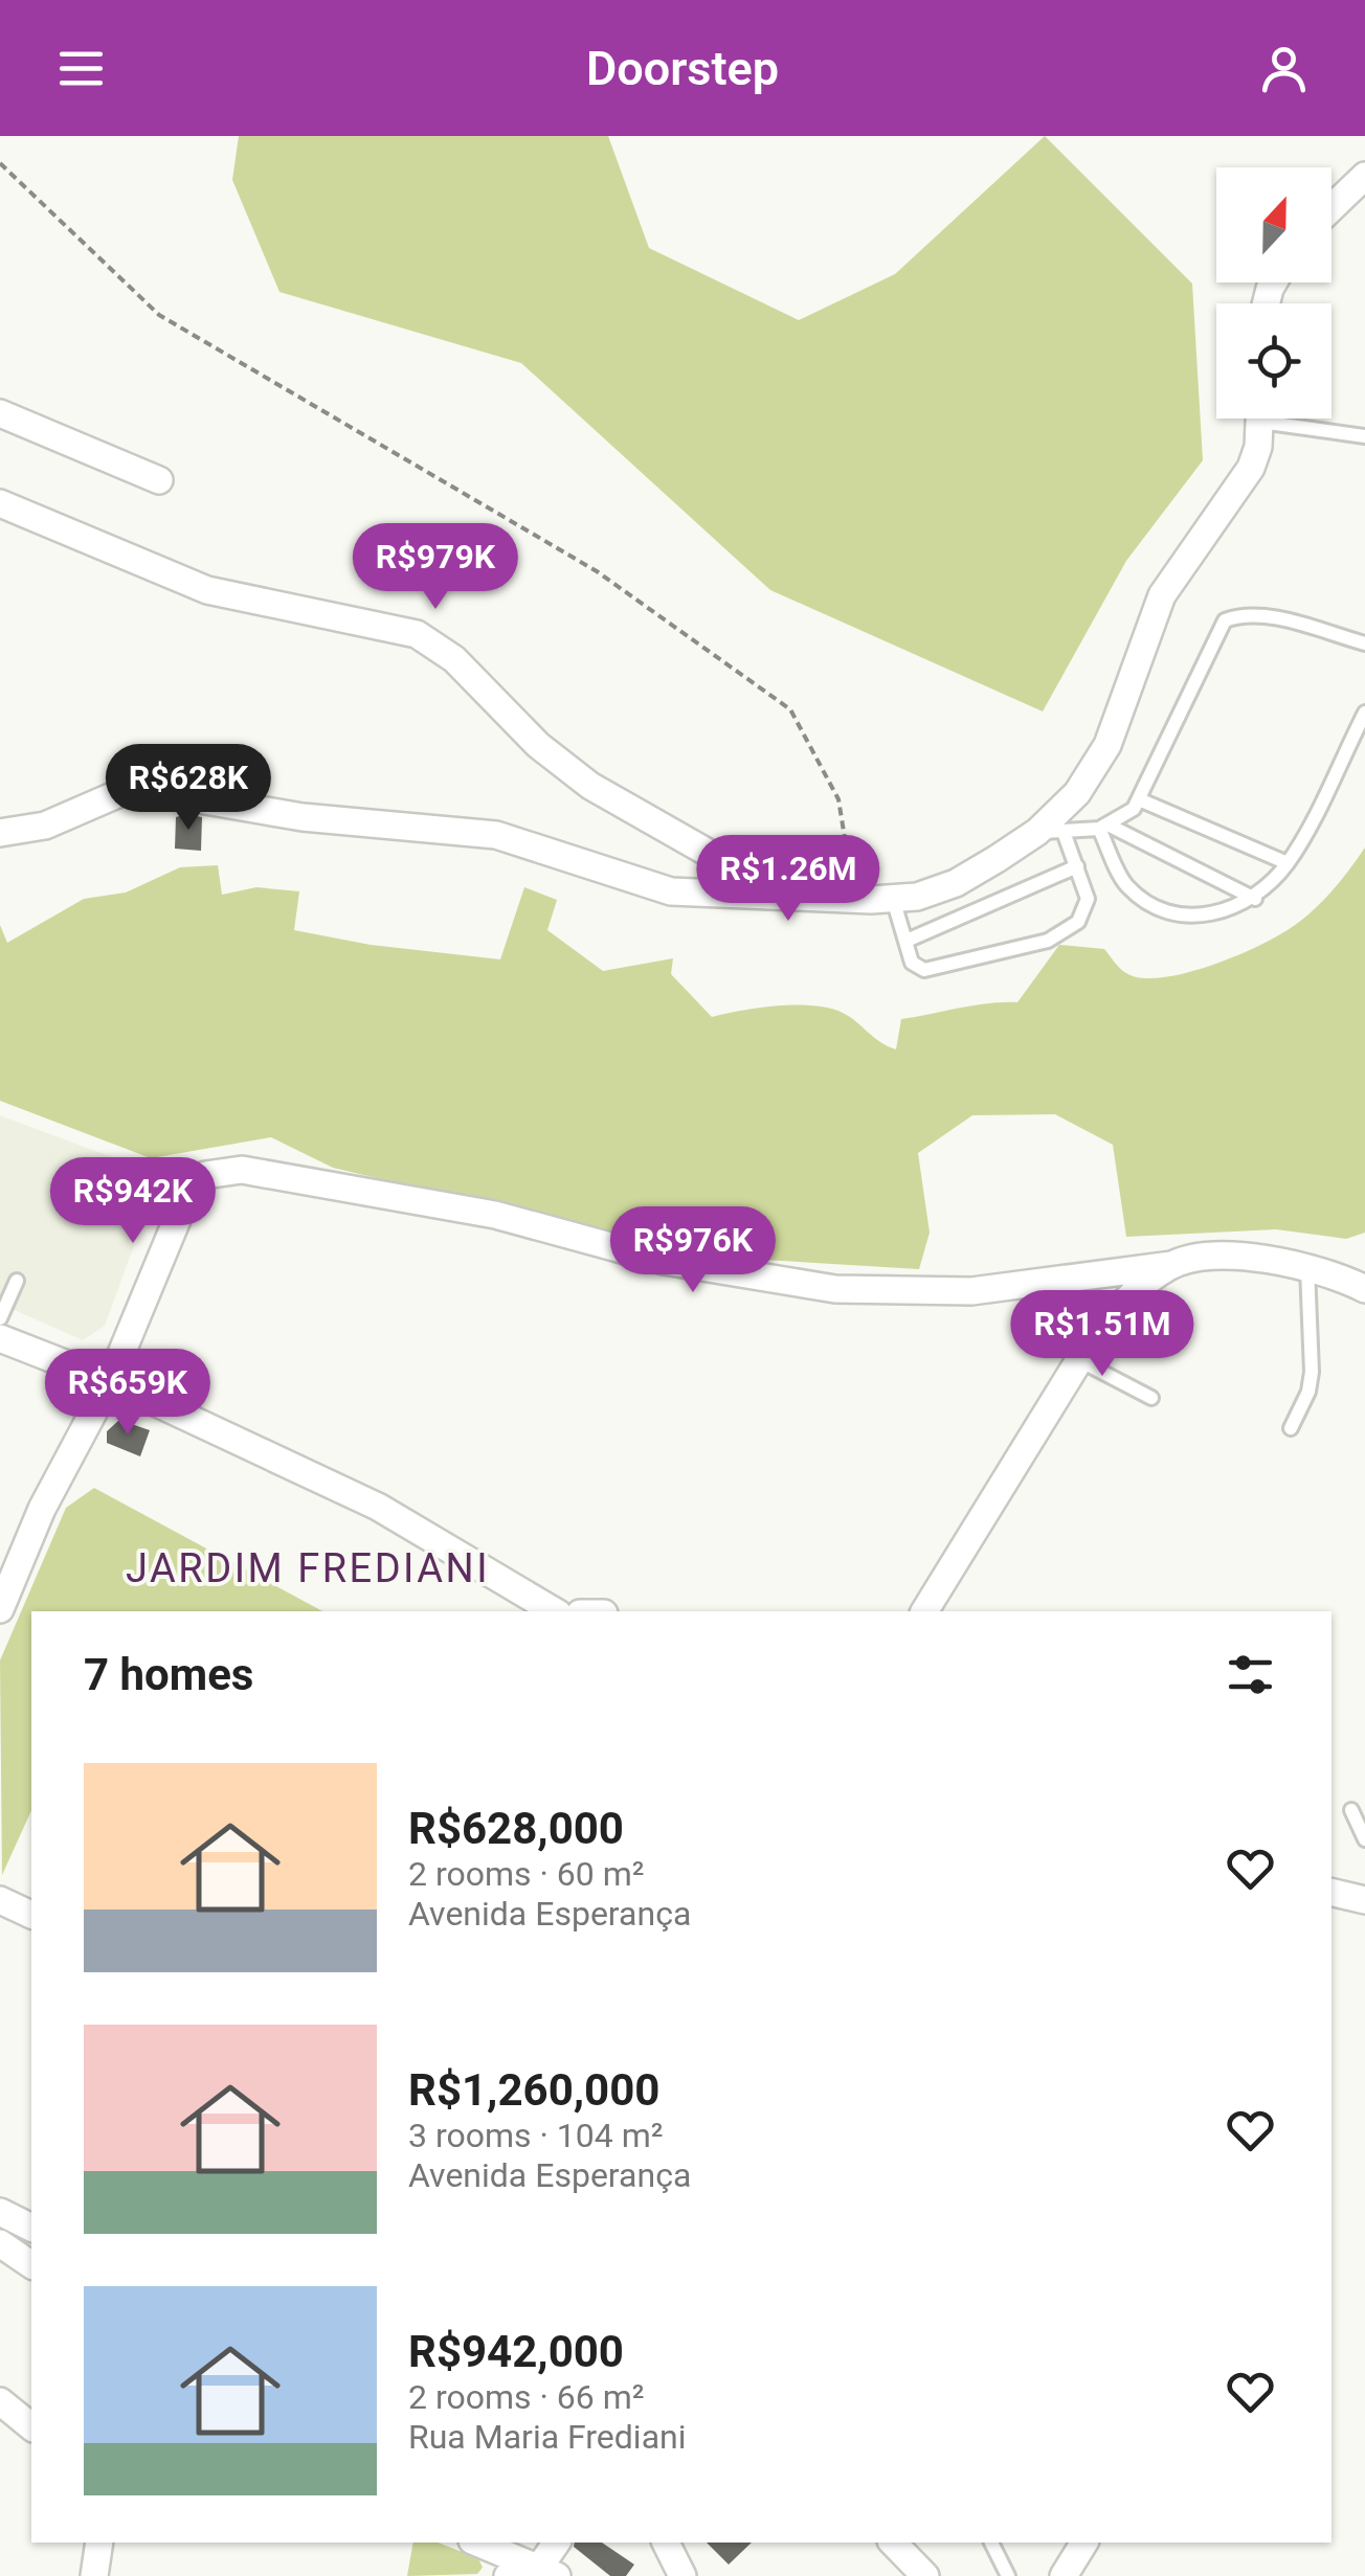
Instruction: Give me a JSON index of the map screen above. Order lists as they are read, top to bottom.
{
  "districts": ["JARDIM FREDIANI"],
  "north": "top",
  "page": {
    "header": "Doorstep",
    "price": [
      "R$979K",
      "R$628K",
      "R$1.26M",
      "R$942K",
      "R$976K",
      "R$1.51M",
      "R$659K"
    ],
    "heading": "7 homes",
    "list": [
      {
        "name": "R$628,000",
        "note": "2 rooms · 60 m² · Avenida Esperança"
      },
      {
        "name": "R$1,260,000",
        "note": "3 rooms · 104 m² · Avenida Esperança"
      },
      {
        "name": "R$942,000",
        "note": "2 rooms · 66 m² · Rua Maria Frediani"
      }
    ]
  }
}
